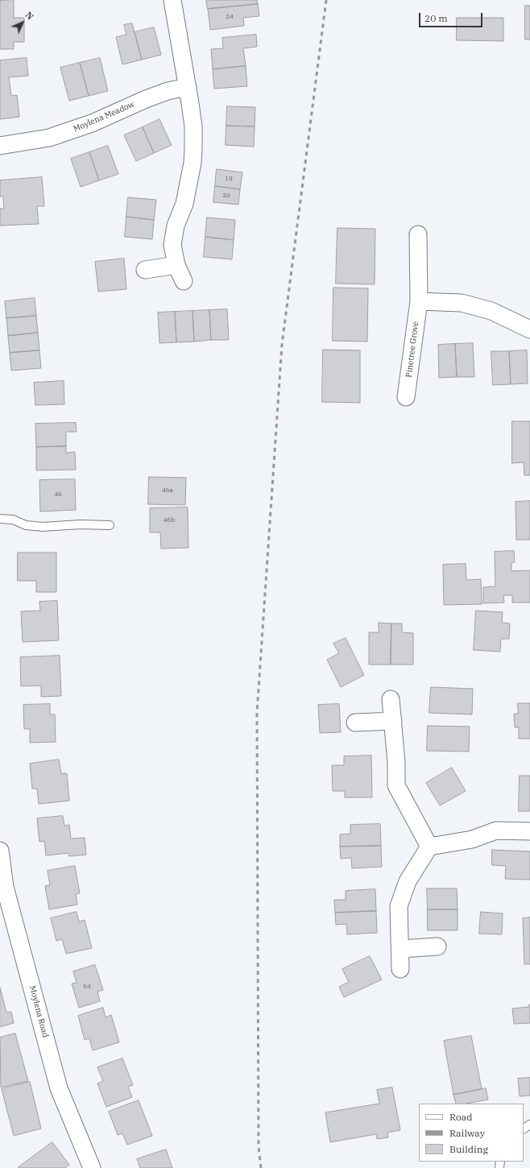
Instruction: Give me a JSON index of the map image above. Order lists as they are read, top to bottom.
{
  "streets": {
    "street": ["Moylena Meadow", "Pinetree Grove", "Moylena Road"]
  },
  "house_numbers": [
    "24",
    "19",
    "20",
    "46a",
    "46",
    "46b",
    "64"
  ],
  "legend": ["Road", "Railway", "Building"],
  "scale_bar": "20 m",
  "north": "top right"
}
